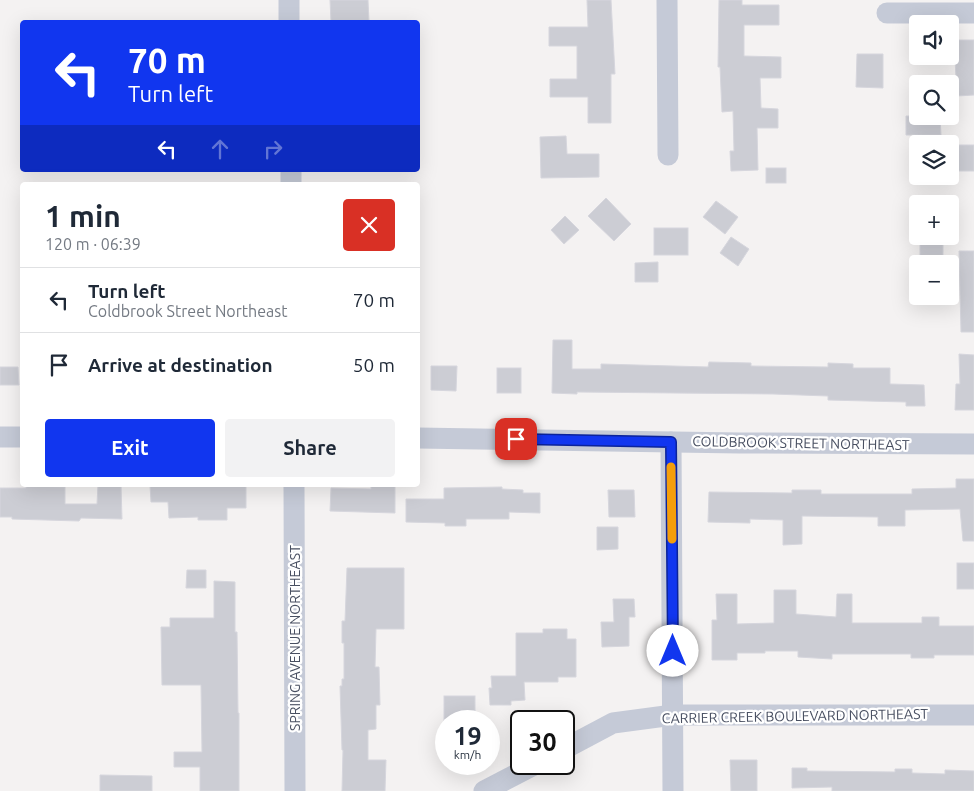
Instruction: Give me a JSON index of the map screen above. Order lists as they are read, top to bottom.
{
  "streets": {
    "street": ["COLDBROOK STREET NORTHEAST", "SPRING AVENUE NORTHEAST", "CARRIER CREEK BOULEVARD NORTHEAST"]
  },
  "page": {
    "map_buttons": ["+", "−"],
    "turn": ["70 m", "Turn left"],
    "heading": ["1 min", "120 m · 06:39"],
    "list": [
      {
        "name": "Turn left",
        "note": "Coldbrook Street Northeast",
        "value": "70 m"
      },
      {
        "name": "Arrive at destination",
        "value": "50 m"
      }
    ],
    "buttons": ["Exit", "Share"],
    "speed": "19 km/h",
    "limit": "30"
  }
}
